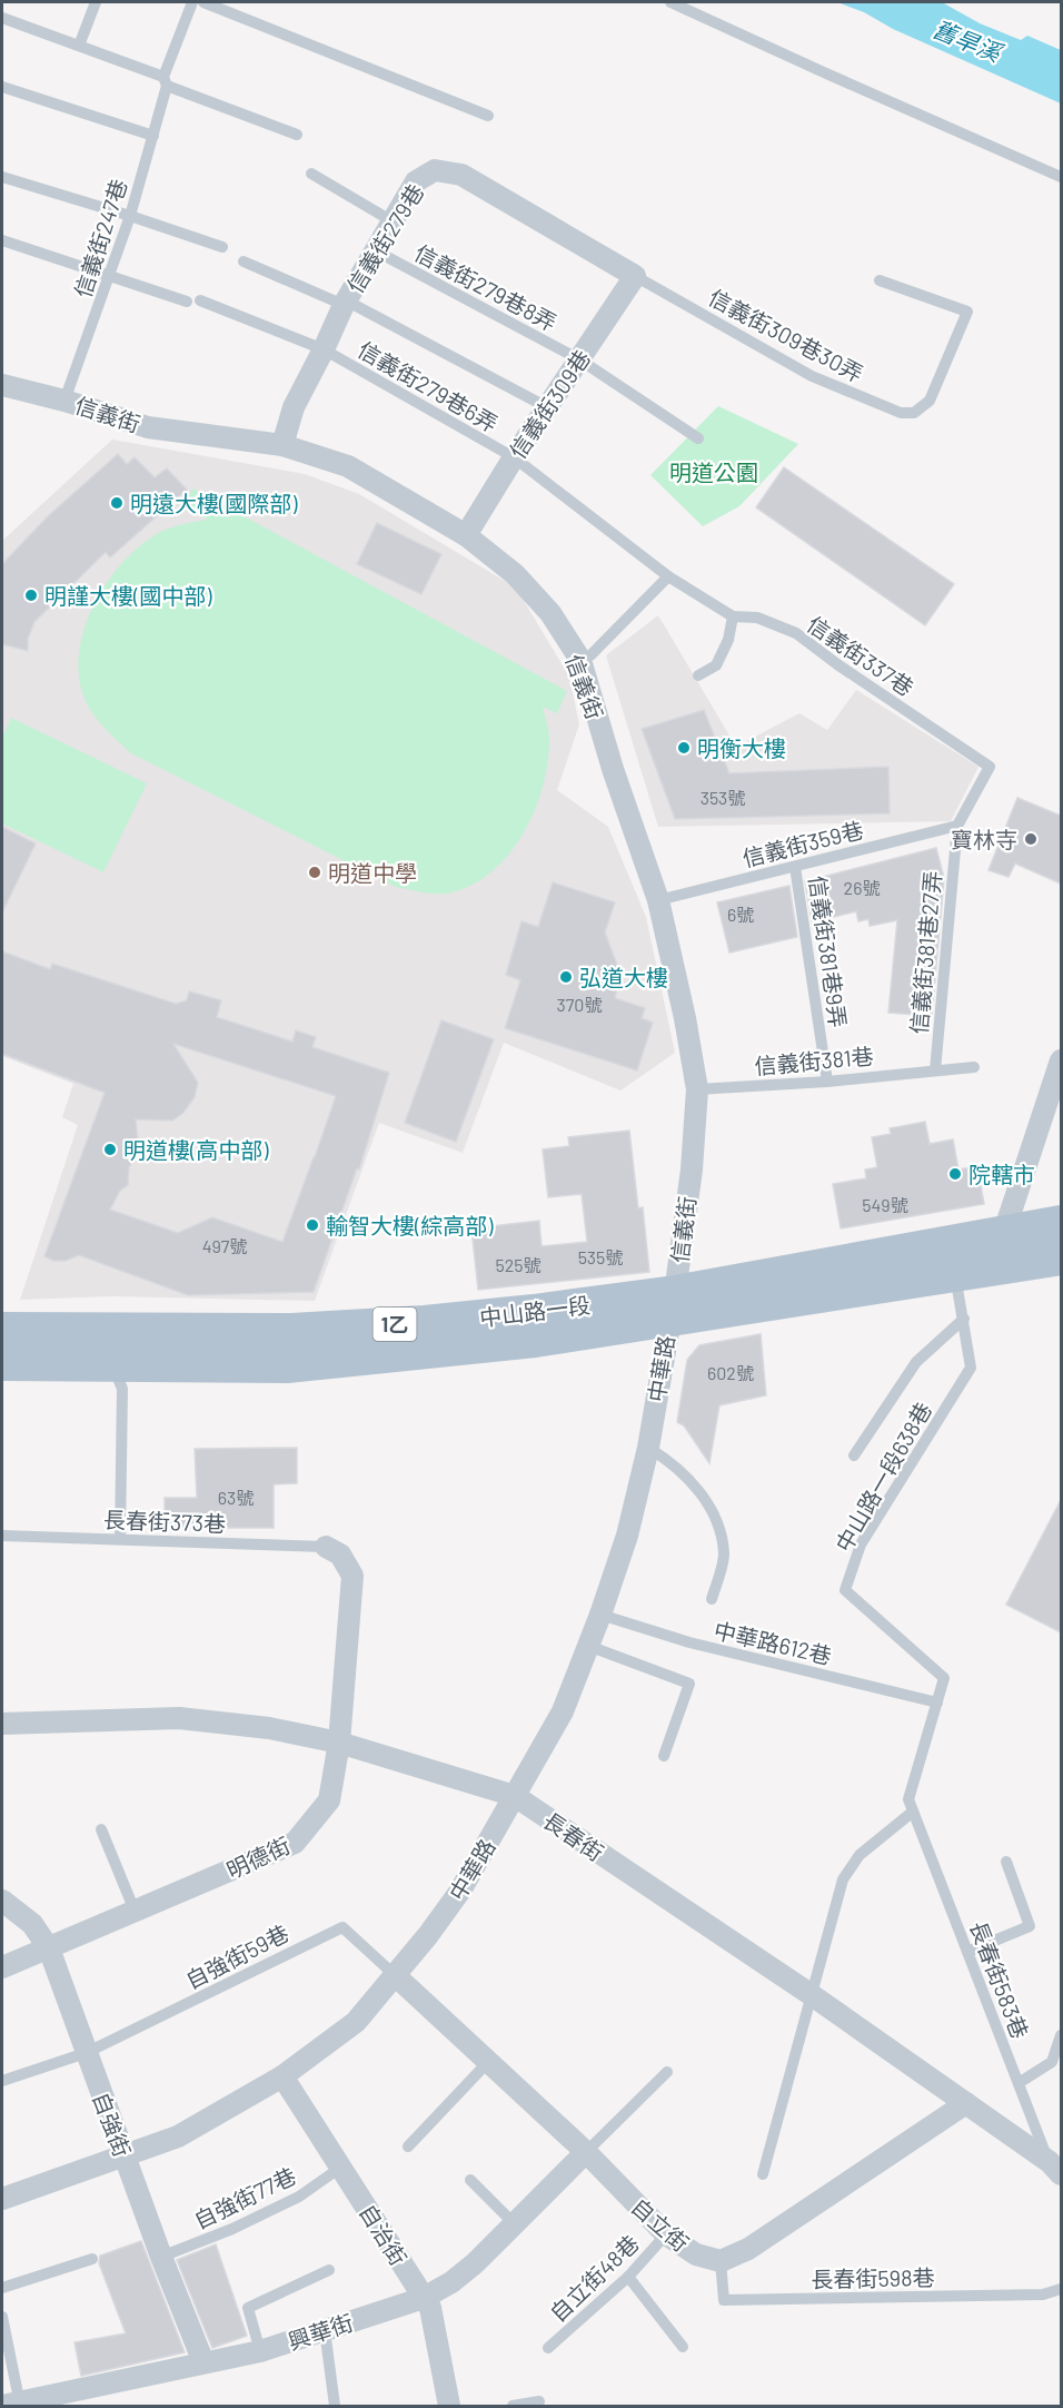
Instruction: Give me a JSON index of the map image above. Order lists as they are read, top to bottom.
{
  "streets": {
    "main road": ["中山路一段", "1乙"],
    "street": [
      "信義街279巷",
      "信義街309巷",
      "信義街",
      "中華路",
      "長春街",
      "明德街",
      "自強街",
      "自立街",
      "自治街",
      "興華街"
    ],
    "lane": [
      "信義街247巷",
      "信義街279巷8弄",
      "信義街309巷30弄",
      "信義街279巷6弄",
      "信義街337巷",
      "信義街359巷",
      "信義街381巷9弄",
      "信義街381巷27弄",
      "信義街381巷",
      "中山路一段638巷",
      "長春街373巷",
      "中華路612巷",
      "自強街59巷",
      "長春街583巷",
      "自強街77巷",
      "自立街48巷",
      "長春街598巷"
    ]
  },
  "crossings": [
    ["信義街247巷", "信義街"],
    ["信義街279巷", "信義街279巷8弄"],
    ["信義街279巷", "信義街309巷30弄"],
    ["信義街279巷", "信義街279巷6弄"],
    ["信義街279巷", "信義街309巷"],
    ["信義街279巷", "信義街"],
    ["信義街279巷8弄", "信義街309巷"],
    ["信義街309巷30弄", "信義街309巷"],
    ["信義街279巷6弄", "信義街309巷"],
    ["信義街279巷6弄", "信義街337巷"],
    ["信義街309巷", "信義街"],
    ["信義街", "信義街359巷"],
    ["信義街", "信義街381巷"],
    ["信義街", "中山路一段"],
    ["信義街", "中華路"],
    ["信義街337巷", "信義街381巷27弄"],
    ["信義街359巷", "信義街381巷9弄"],
    ["信義街359巷", "信義街381巷27弄"],
    ["信義街381巷9弄", "信義街381巷"],
    ["信義街381巷27弄", "信義街381巷"],
    ["中山路一段", "中華路"],
    ["中山路一段", "中山路一段638巷"],
    ["中華路", "中華路612巷"],
    ["中華路", "長春街"],
    ["中華路", "自強街59巷"],
    ["中華路", "自強街"],
    ["中華路", "自立街"],
    ["中華路", "自治街"],
    ["中山路一段638巷", "中華路612巷"],
    ["長春街373巷", "明德街"],
    ["長春街", "明德街"],
    ["長春街", "長春街583巷"],
    ["明德街", "自強街"],
    ["自強街59巷", "自強街"],
    ["自強街59巷", "自立街"],
    ["自強街", "自強街77巷"],
    ["自強街", "興華街"],
    ["自強街77巷", "自治街"],
    ["自立街", "自立街48巷"],
    ["自立街", "長春街598巷"],
    ["自立街", "興華街"],
    ["自治街", "興華街"]
  ],
  "water": ["舊旱溪"],
  "parks": ["明道公園"],
  "places": [
    "明遠大樓(國際部)",
    "明謹大樓(國中部)",
    "明衡大樓",
    "寶林寺",
    "明道中學",
    "弘道大樓",
    "明道樓(高中部)",
    "院轄市",
    "輸智大樓(綜高部)"
  ],
  "house_numbers": [
    "353號",
    "26號",
    "6號",
    "370號",
    "549號",
    "497號",
    "535號",
    "525號",
    "602號",
    "63號"
  ]
}
